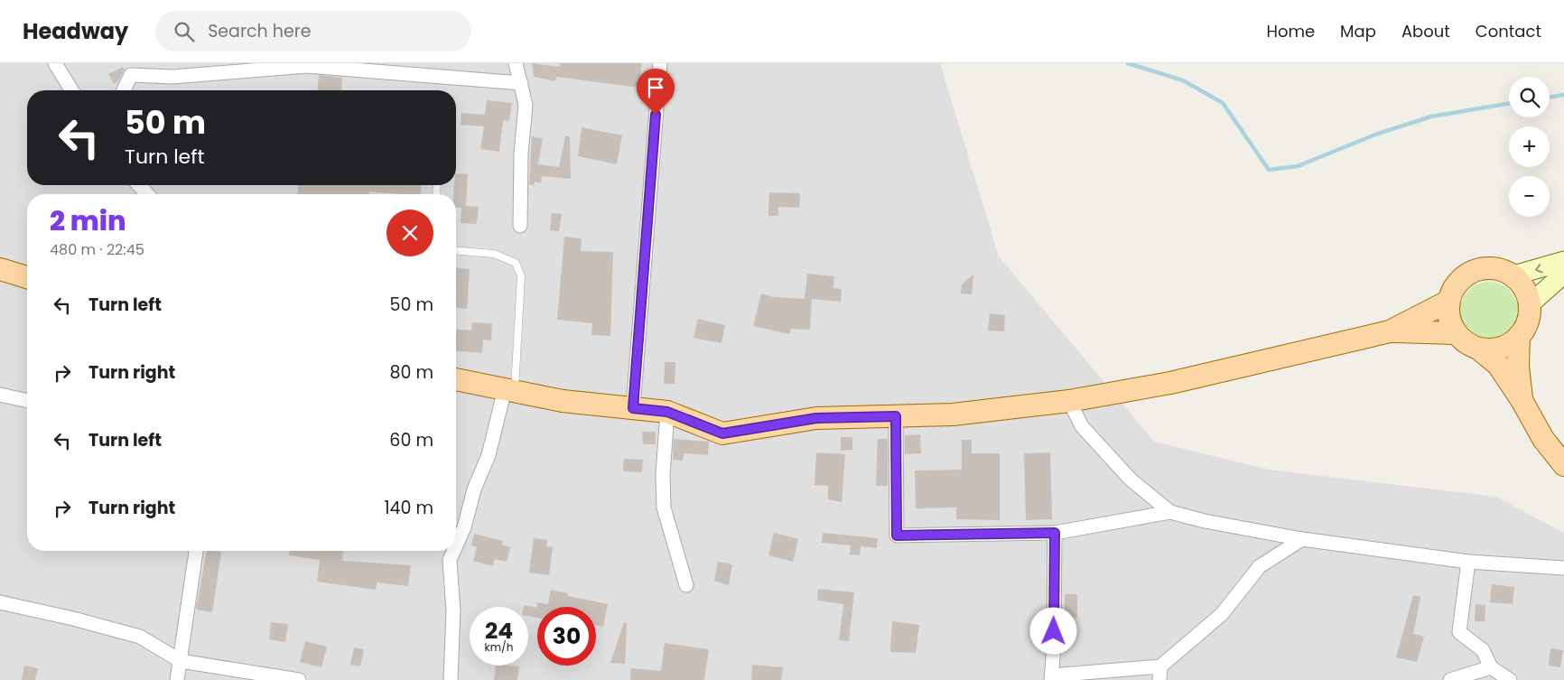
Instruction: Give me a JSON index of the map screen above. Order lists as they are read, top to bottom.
{
  "page": {
    "header": "Headway",
    "search": "Search here",
    "nav": [
      "Home",
      "Map",
      "About",
      "Contact"
    ],
    "map_buttons": ["+", "−"],
    "turn": ["50 m", "Turn left"],
    "heading": ["2 min", "480 m · 22:45"],
    "list": [
      {
        "name": "Turn left",
        "value": "50 m"
      },
      {
        "name": "Turn right",
        "value": "80 m"
      },
      {
        "name": "Turn left",
        "value": "60 m"
      },
      {
        "name": "Turn right",
        "value": "140 m"
      }
    ],
    "speed": "24 km/h",
    "limit": "30"
  }
}
